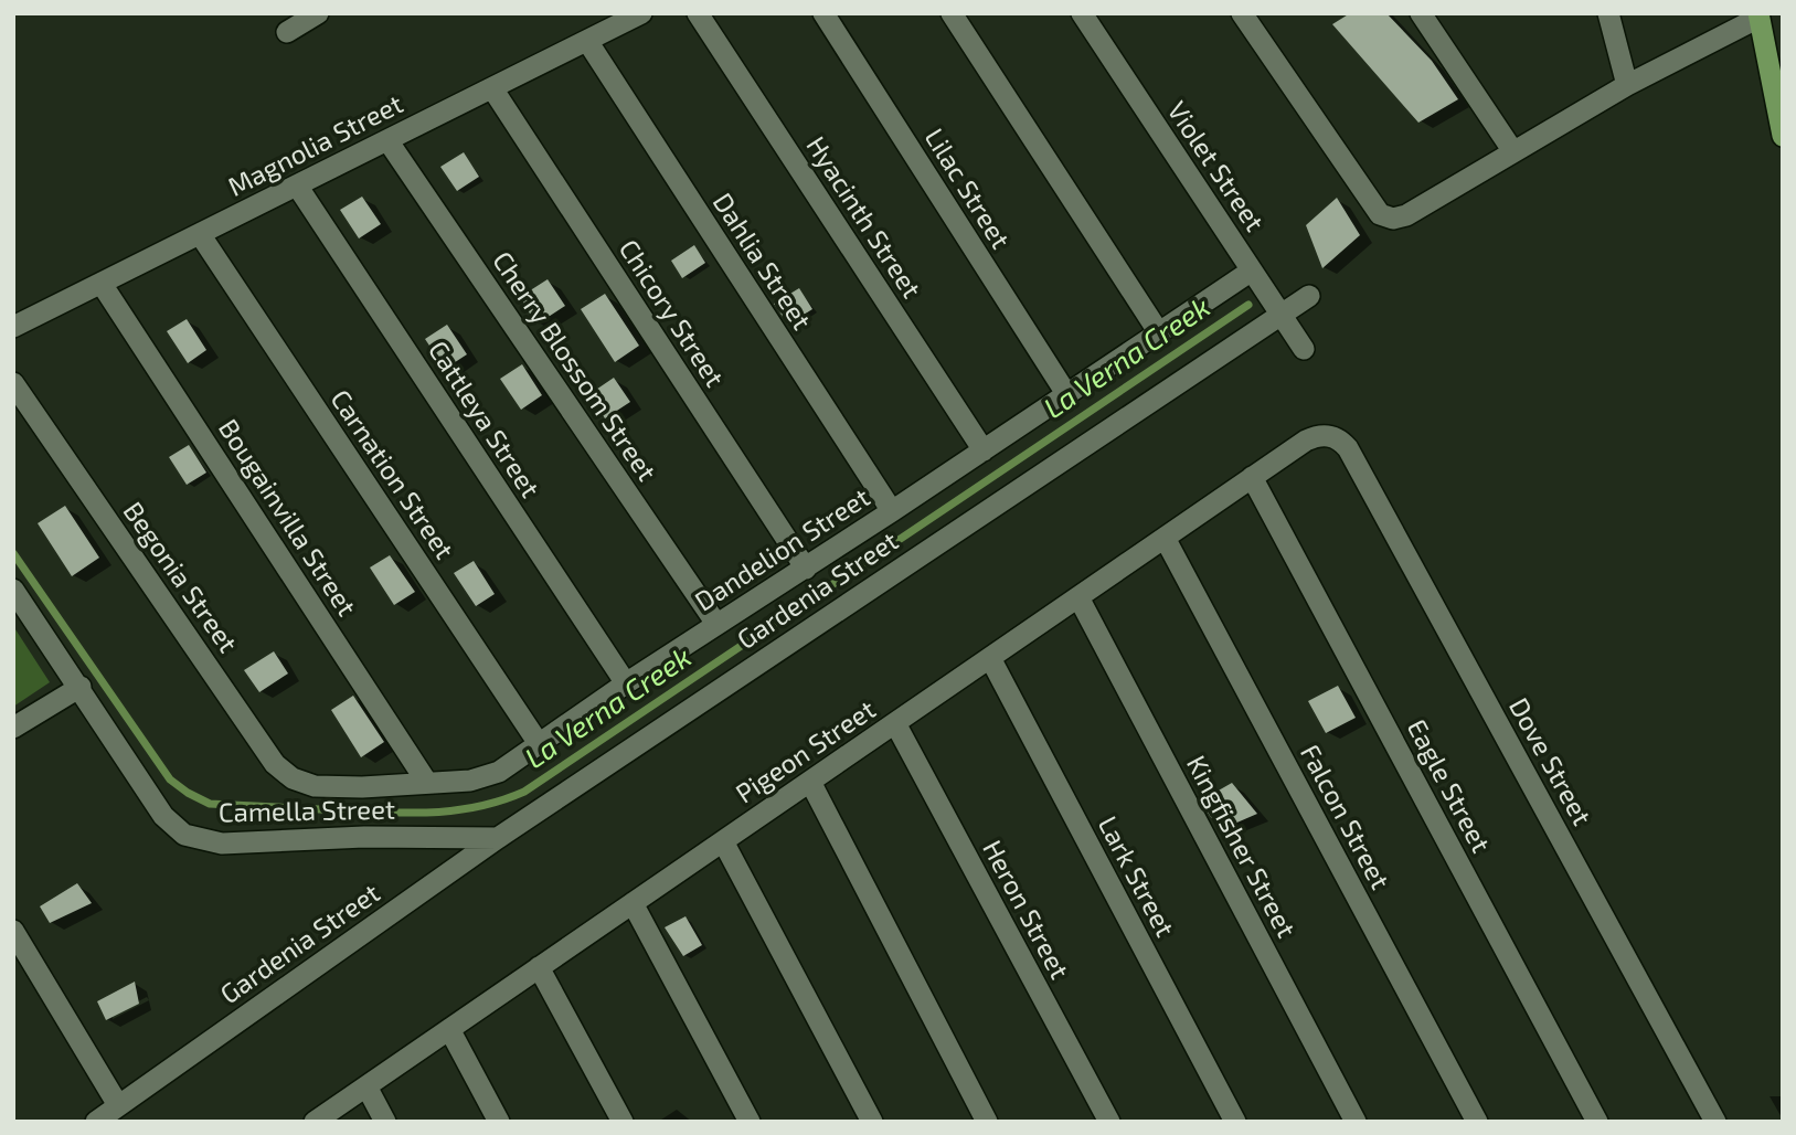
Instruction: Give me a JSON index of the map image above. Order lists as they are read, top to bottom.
{
  "streets": {
    "street": [
      "Magnolia Street",
      "Violet Street",
      "Lilac Street",
      "Hyacinth Street",
      "Dahlia Street",
      "Chicory Street",
      "Cherry Blossom Street",
      "Cattleya Street",
      "Carnation Street",
      "Bougainvilla Street",
      "Dandelion Street",
      "Begonia Street",
      "Gardenia Street",
      "Pigeon Street",
      "Dove Street",
      "Eagle Street",
      "Camella Street",
      "Falcon Street",
      "Kingfisher Street",
      "Lark Street",
      "Heron Street"
    ]
  },
  "crossings": [
    ["Magnolia Street", "Dahlia Street"],
    ["Magnolia Street", "Chicory Street"],
    ["Magnolia Street", "Cherry Blossom Street"],
    ["Magnolia Street", "Cattleya Street"],
    ["Magnolia Street", "Carnation Street"],
    ["Magnolia Street", "Bougainvilla Street"],
    ["Violet Street", "Dandelion Street"],
    ["Violet Street", "Gardenia Street"],
    ["Lilac Street", "Dandelion Street"],
    ["Hyacinth Street", "Dandelion Street"],
    ["Dahlia Street", "Dandelion Street"],
    ["Chicory Street", "Dandelion Street"],
    ["Cherry Blossom Street", "Dandelion Street"],
    ["Cattleya Street", "Dandelion Street"],
    ["Carnation Street", "Dandelion Street"],
    ["Bougainvilla Street", "Dandelion Street"],
    ["Dandelion Street", "Begonia Street"],
    ["Gardenia Street", "Camella Street"],
    ["Pigeon Street", "Dove Street"],
    ["Pigeon Street", "Eagle Street"],
    ["Pigeon Street", "Falcon Street"],
    ["Pigeon Street", "Kingfisher Street"],
    ["Pigeon Street", "Lark Street"],
    ["Pigeon Street", "Heron Street"]
  ],
  "water": ["La Verna Creek"]
}
